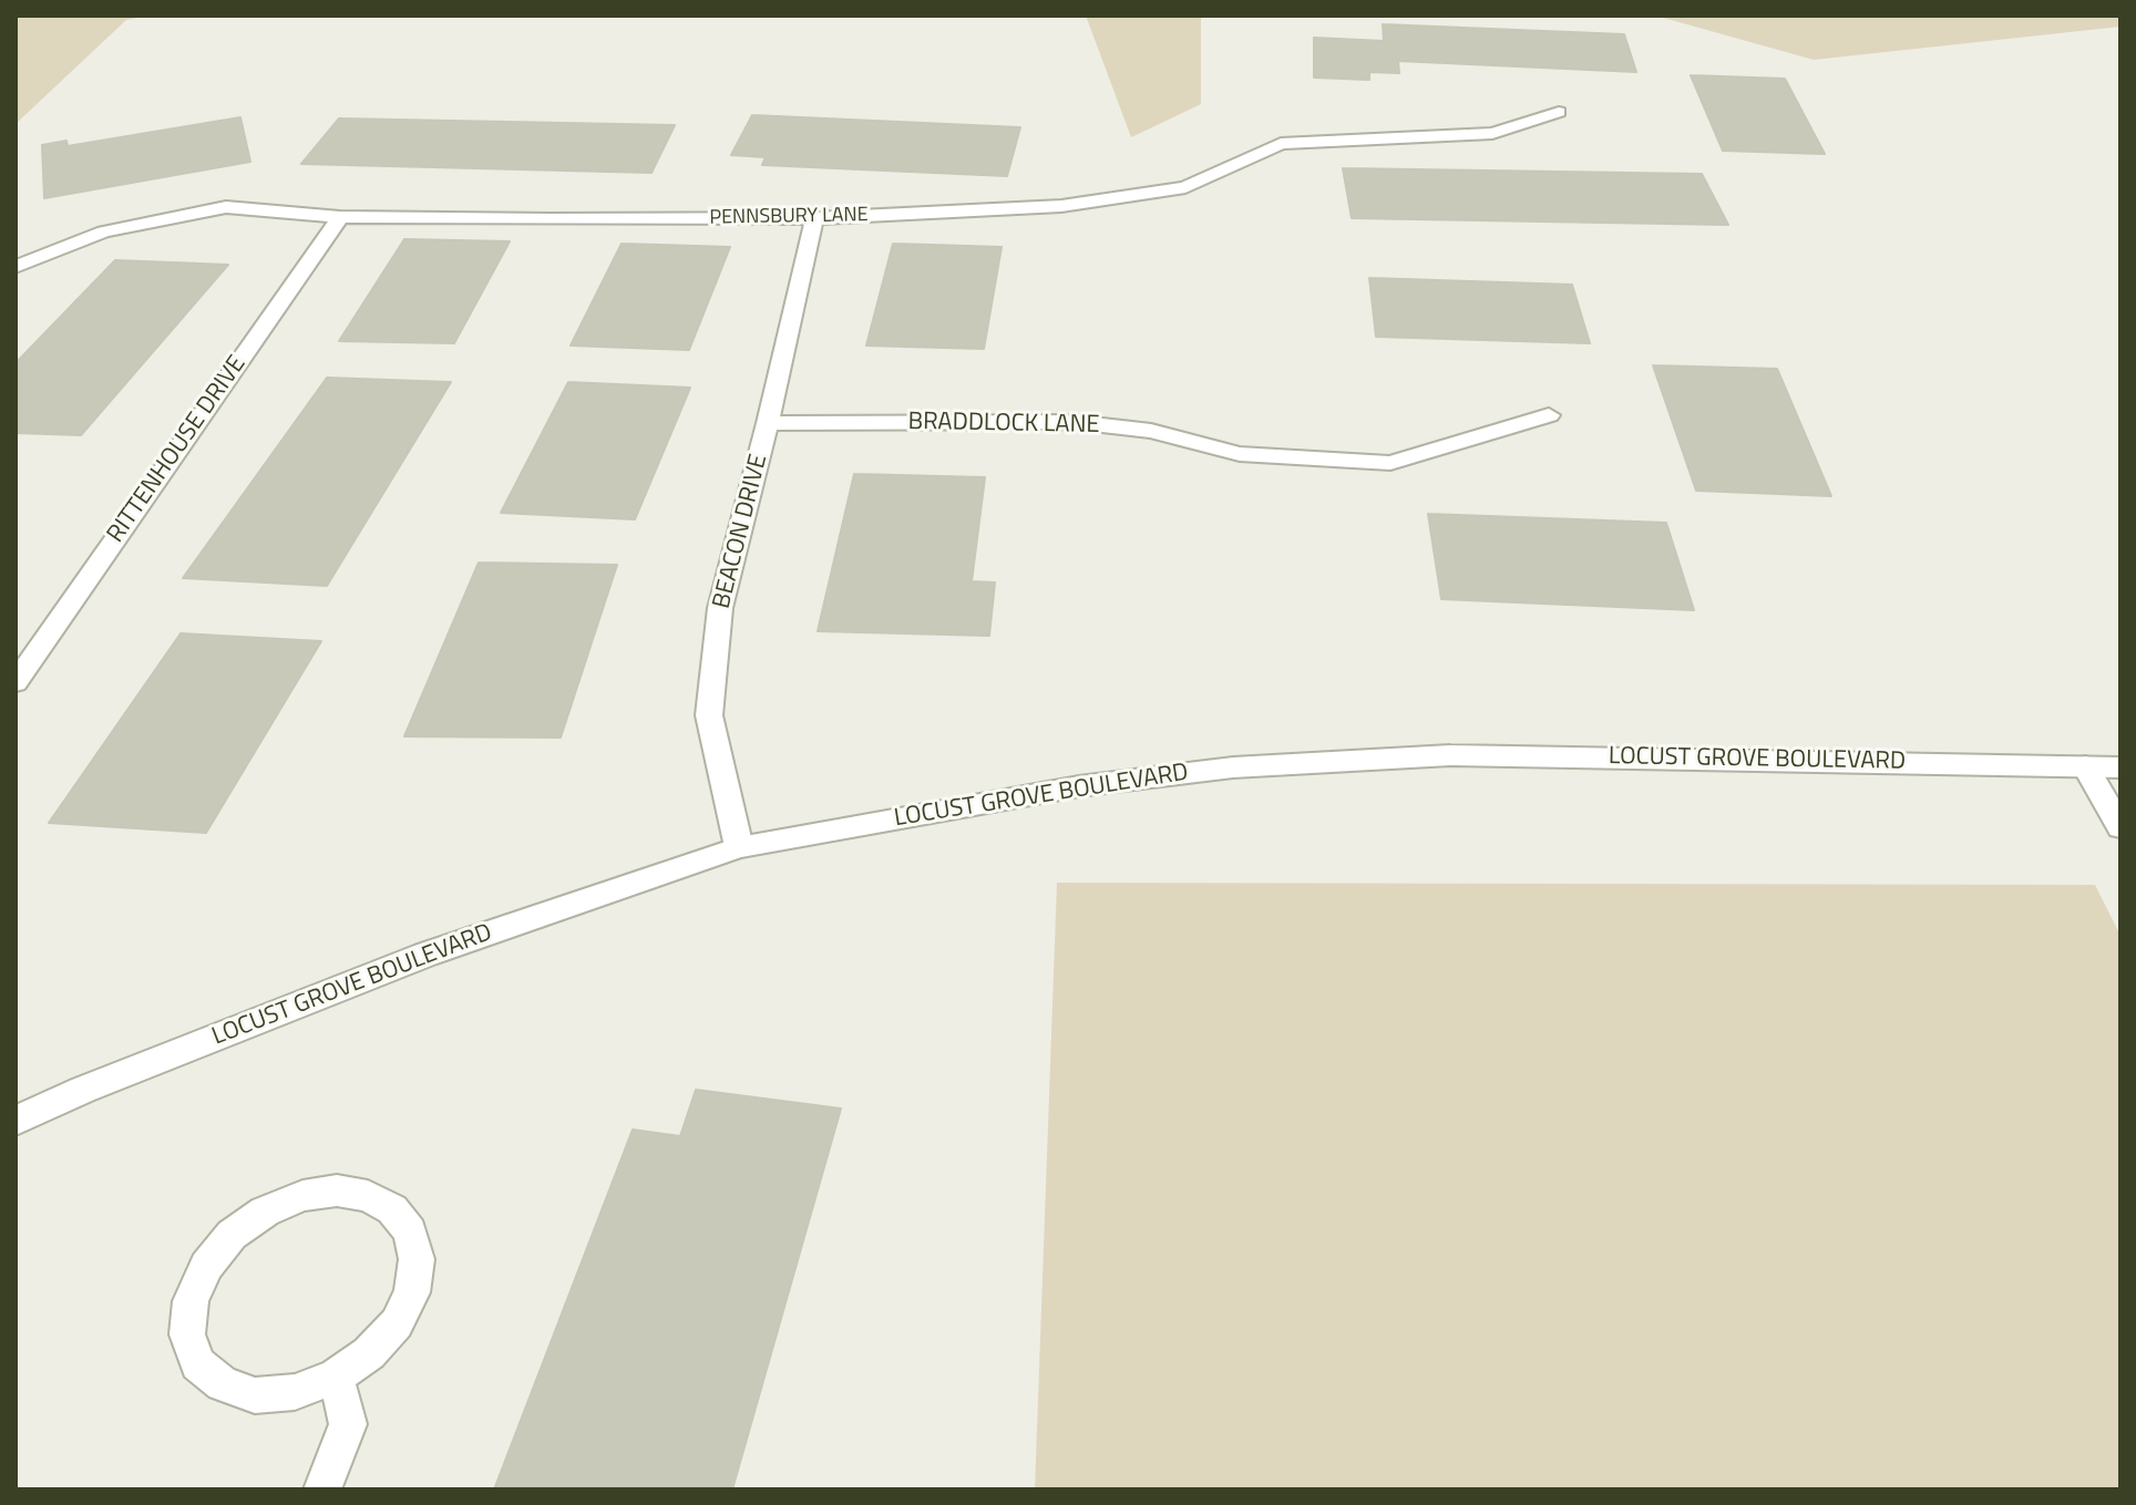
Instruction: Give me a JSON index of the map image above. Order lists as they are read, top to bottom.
{
  "streets": {
    "street": [
      "PENNSBURY LANE",
      "BRADDLOCK LANE",
      "RITTENHOUSE DRIVE",
      "BEACON DRIVE",
      "LOCUST GROVE BOULEVARD"
    ]
  },
  "crossings": [
    ["PENNSBURY LANE", "RITTENHOUSE DRIVE"],
    ["PENNSBURY LANE", "BEACON DRIVE"],
    ["BRADDLOCK LANE", "BEACON DRIVE"],
    ["BEACON DRIVE", "LOCUST GROVE BOULEVARD"]
  ]
}
